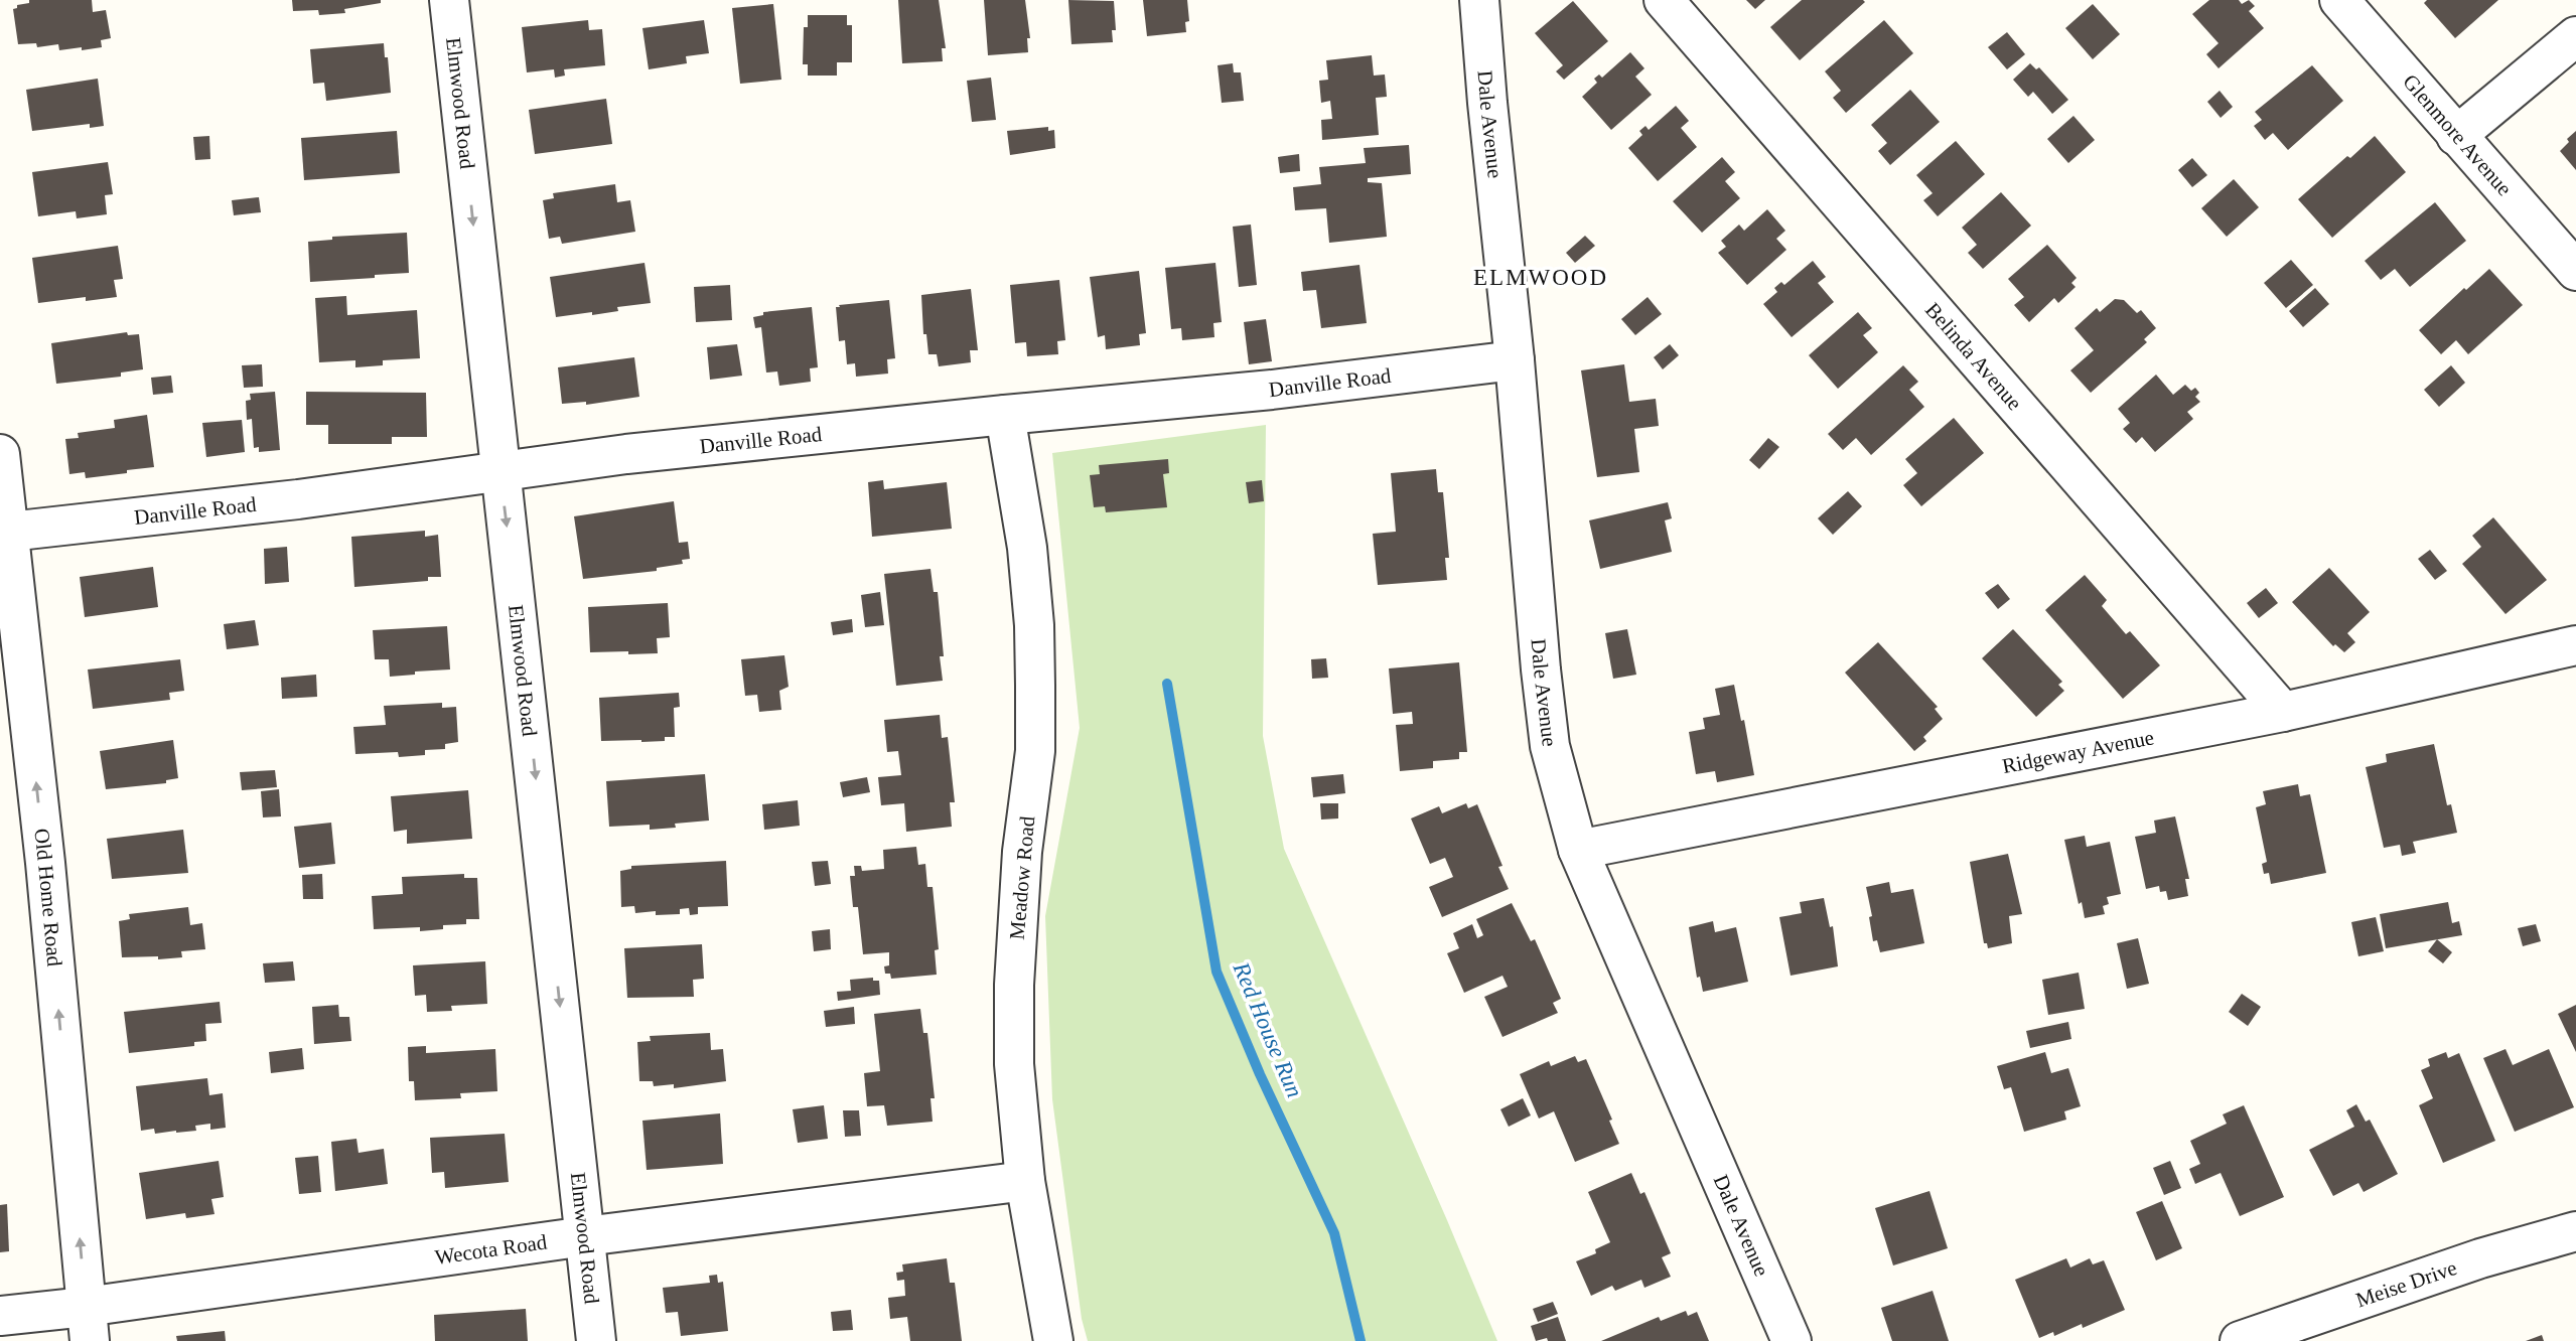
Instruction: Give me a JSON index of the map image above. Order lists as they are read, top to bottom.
{
  "streets": {
    "street": [
      "Elmwood Road",
      "Dale Avenue",
      "Glenmore Avenue",
      "Belinda Avenue",
      "Danville Road",
      "Ridgeway Avenue",
      "Meadow Road",
      "Old Home Road",
      "Wecota Road",
      "Meise Drive"
    ]
  },
  "crossings": [
    ["Elmwood Road", "Danville Road"],
    ["Elmwood Road", "Wecota Road"],
    ["Dale Avenue", "Danville Road"],
    ["Dale Avenue", "Ridgeway Avenue"],
    ["Belinda Avenue", "Ridgeway Avenue"],
    ["Danville Road", "Meadow Road"],
    ["Danville Road", "Old Home Road"],
    ["Meadow Road", "Wecota Road"],
    ["Old Home Road", "Wecota Road"]
  ],
  "one_way": ["Elmwood Road", "Old Home Road"],
  "districts": ["ELMWOOD"],
  "water": ["Red House Run"]
}
